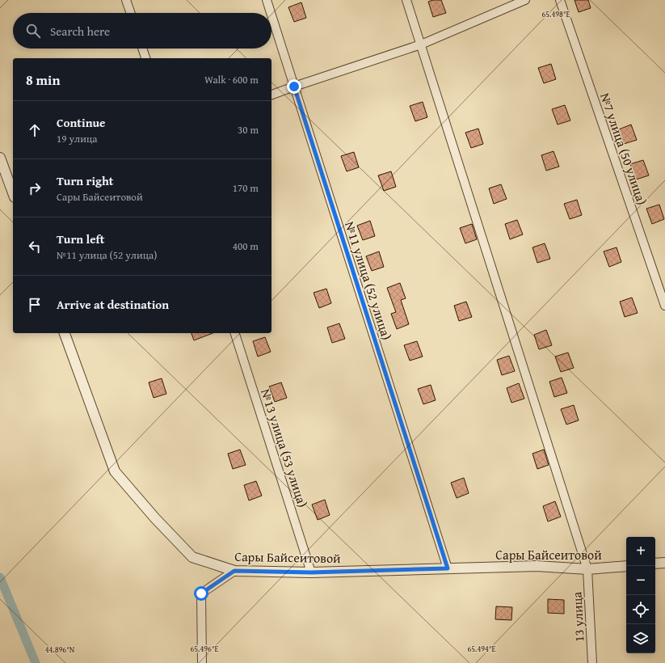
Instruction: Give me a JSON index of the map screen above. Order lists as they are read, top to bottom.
{
  "streets": {
    "street": [
      "№7 улица (50 улица)",
      "№11 улица (52 улица)",
      "№13 улица (53 улица)",
      "Сары Байсеитовой",
      "13 улица"
    ]
  },
  "crossings": [
    ["№11 улица (52 улица)", "Сары Байсеитовой"],
    ["№13 улица (53 улица)", "Сары Байсеитовой"],
    ["Сары Байсеитовой", "13 улица"]
  ],
  "page": {
    "search": "Search here",
    "heading": ["8 min", "Walk · 600 m"],
    "list": [
      ["Continue", "19 улица", "30 m"],
      ["Turn right", "Сары Байсеитовой", "170 m"],
      ["Turn left", "№11 улица (52 улица)", "400 m"],
      "Arrive at destination"
    ],
    "map_buttons": ["+", "−"]
  },
  "coordinates": [
    "65.498°E",
    "65.496°E",
    "65.494°E",
    "44.896°N"
  ]
}
